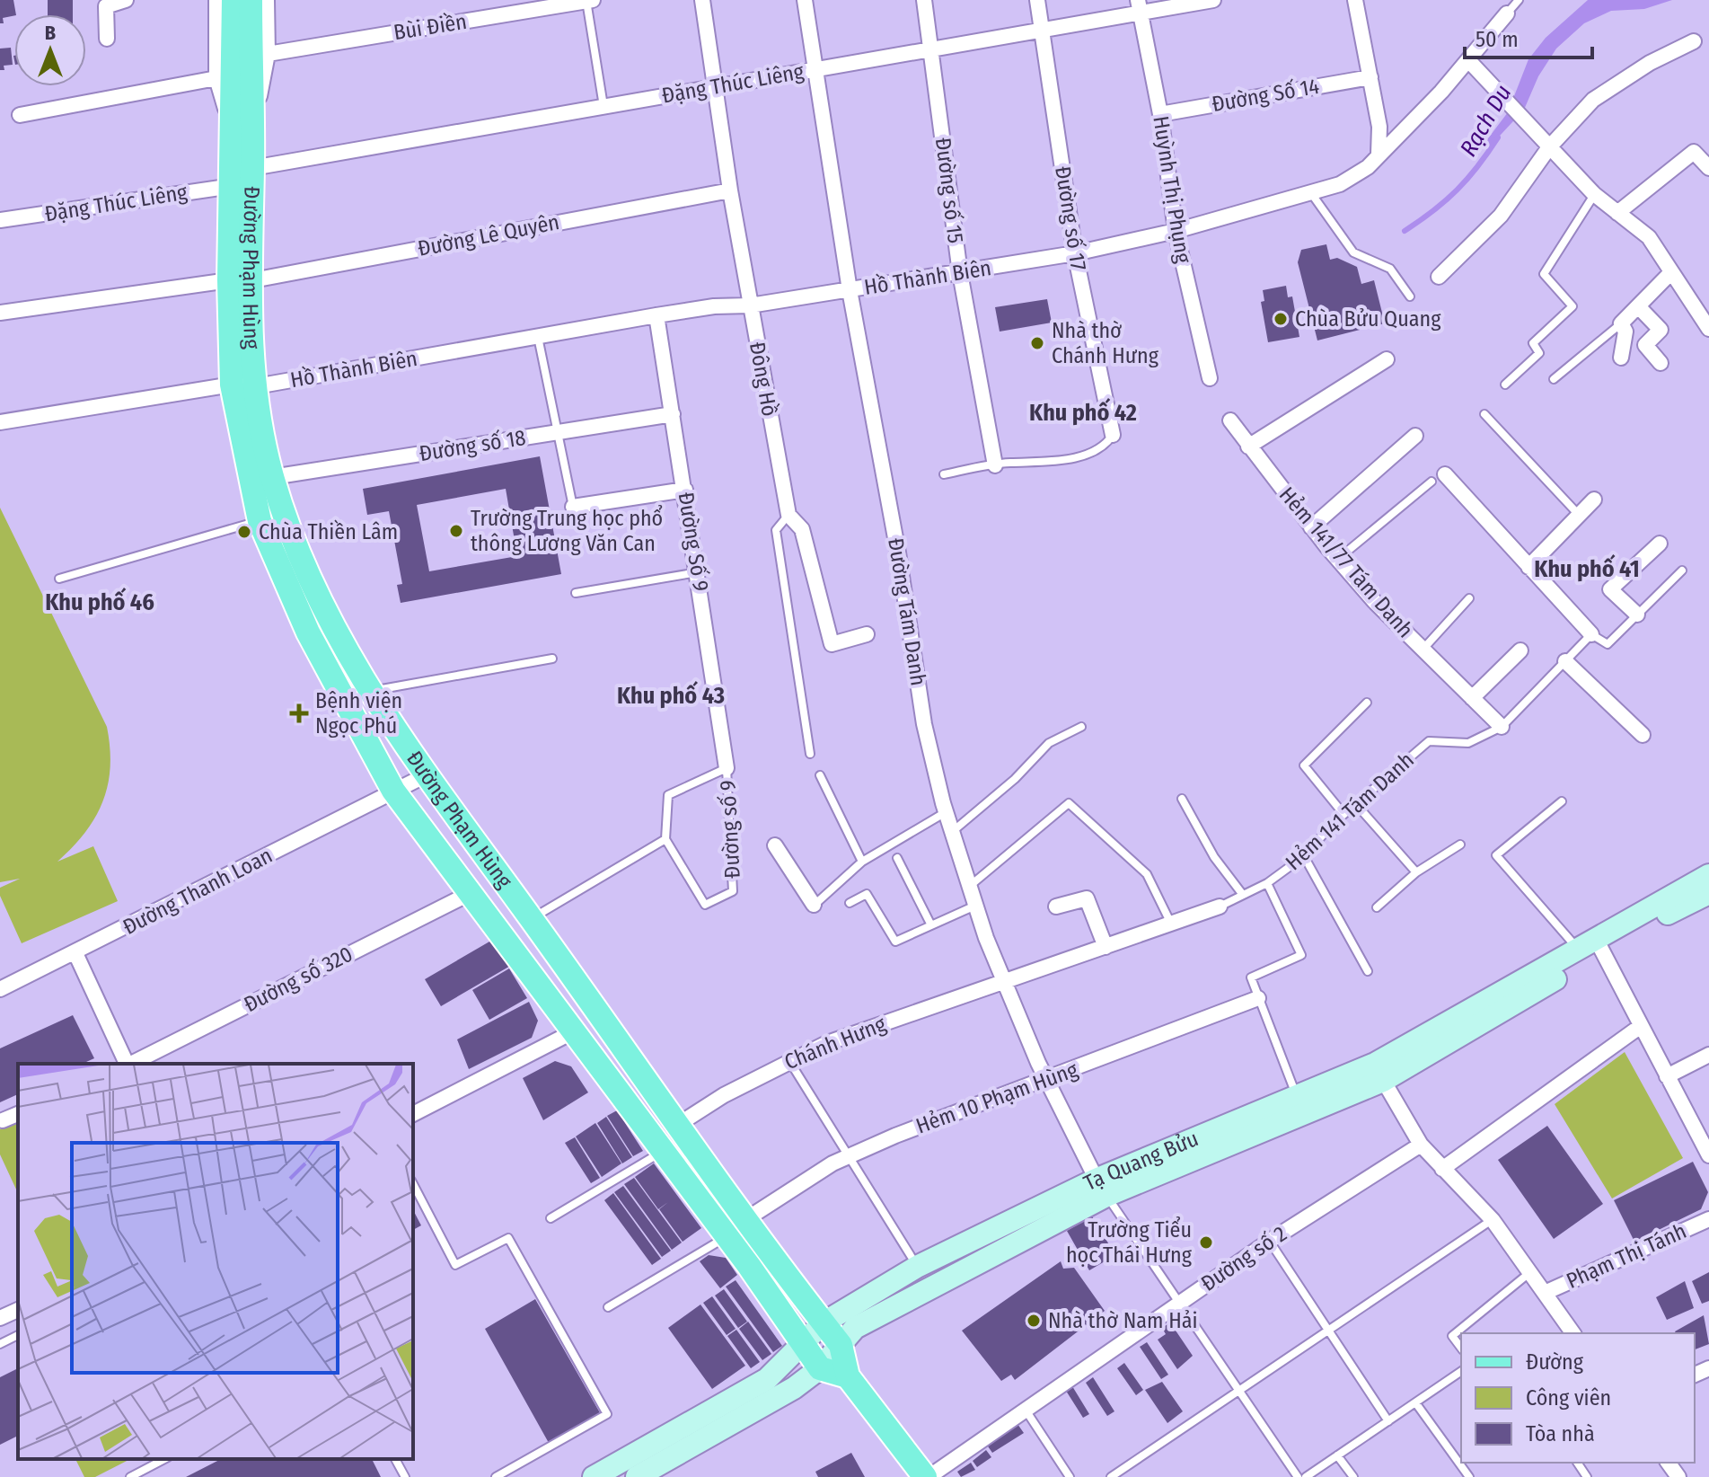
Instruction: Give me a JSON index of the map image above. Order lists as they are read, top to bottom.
{
  "streets": {
    "main road": ["Đường Phạm Hùng", "Tạ Quang Bửu"],
    "street": [
      "Bùi Điền",
      "Đặng Thúc Liêng",
      "Đường Số 14",
      "Huỳnh Thị Phụng",
      "Đường số 15",
      "Đường số 17",
      "Đường Lê Quyên",
      "Hồ Thành Biên",
      "Đông Hồ",
      "Đường số 18",
      "Đường Số 9",
      "Hẻm 141/77 Tám Danh",
      "Đường Tám Danh",
      "Hẻm 141 Tám Danh",
      "Đường Thanh Loan",
      "Đường số 320",
      "Chánh Hưng",
      "Hẻm 10 Phạm Hùng",
      "Phạm Thị Tánh",
      "Đường số 2"
    ],
    "lane": ["Đường số 9"]
  },
  "crossings": [
    ["Bùi Điền", "Đường Phạm Hùng"],
    ["Đặng Thúc Liêng", "Huỳnh Thị Phụng"],
    ["Đặng Thúc Liêng", "Đường số 15"],
    ["Đặng Thúc Liêng", "Đường số 17"],
    ["Đặng Thúc Liêng", "Đường Phạm Hùng"],
    ["Đặng Thúc Liêng", "Đông Hồ"],
    ["Đặng Thúc Liêng", "Đường Tám Danh"],
    ["Đường Số 14", "Huỳnh Thị Phụng"],
    ["Huỳnh Thị Phụng", "Hồ Thành Biên"],
    ["Đường số 15", "Hồ Thành Biên"],
    ["Đường số 17", "Hồ Thành Biên"],
    ["Đường Lê Quyên", "Đường Phạm Hùng"],
    ["Đường Lê Quyên", "Đông Hồ"],
    ["Đường Phạm Hùng", "Hồ Thành Biên"],
    ["Đường Phạm Hùng", "Đường số 18"],
    ["Đường Phạm Hùng", "Đường Thanh Loan"],
    ["Đường Phạm Hùng", "Đường số 320"],
    ["Đường Phạm Hùng", "Chánh Hưng"],
    ["Đường Phạm Hùng", "Hẻm 10 Phạm Hùng"],
    ["Đường Phạm Hùng", "Tạ Quang Bửu"],
    ["Hồ Thành Biên", "Đông Hồ"],
    ["Hồ Thành Biên", "Đường Số 9"],
    ["Hồ Thành Biên", "Đường Tám Danh"],
    ["Đường số 18", "Đường Số 9"],
    ["Đường Số 9", "Đường số 9"],
    ["Hẻm 141/77 Tám Danh", "Hẻm 141 Tám Danh"],
    ["Đường Tám Danh", "Hẻm 141 Tám Danh"],
    ["Đường Tám Danh", "Chánh Hưng"],
    ["Đường Tám Danh", "Hẻm 10 Phạm Hùng"],
    ["Đường Tám Danh", "Tạ Quang Bửu"],
    ["Hẻm 141 Tám Danh", "Chánh Hưng"]
  ],
  "districts": [
    "Khu phố 42",
    "Khu phố 41",
    "Khu phố 46",
    "Khu phố 43"
  ],
  "water": ["Rạch Du"],
  "places": {
    "other": [
      "Chùa Bửu Quang",
      "Nhà thờ Chánh Hưng",
      "Trường Trung học phổ thông Lương Văn Can",
      "Chùa Thiền Lâm",
      "Trường Tiểu học Thái Hưng",
      "Nhà thờ Nam Hải"
    ],
    "health": ["Bệnh viện Ngọc Phú"]
  },
  "legend": ["Đường", "Công viên", "Tòa nhà"],
  "scale_bar": "50 m",
  "north": "top"
}
